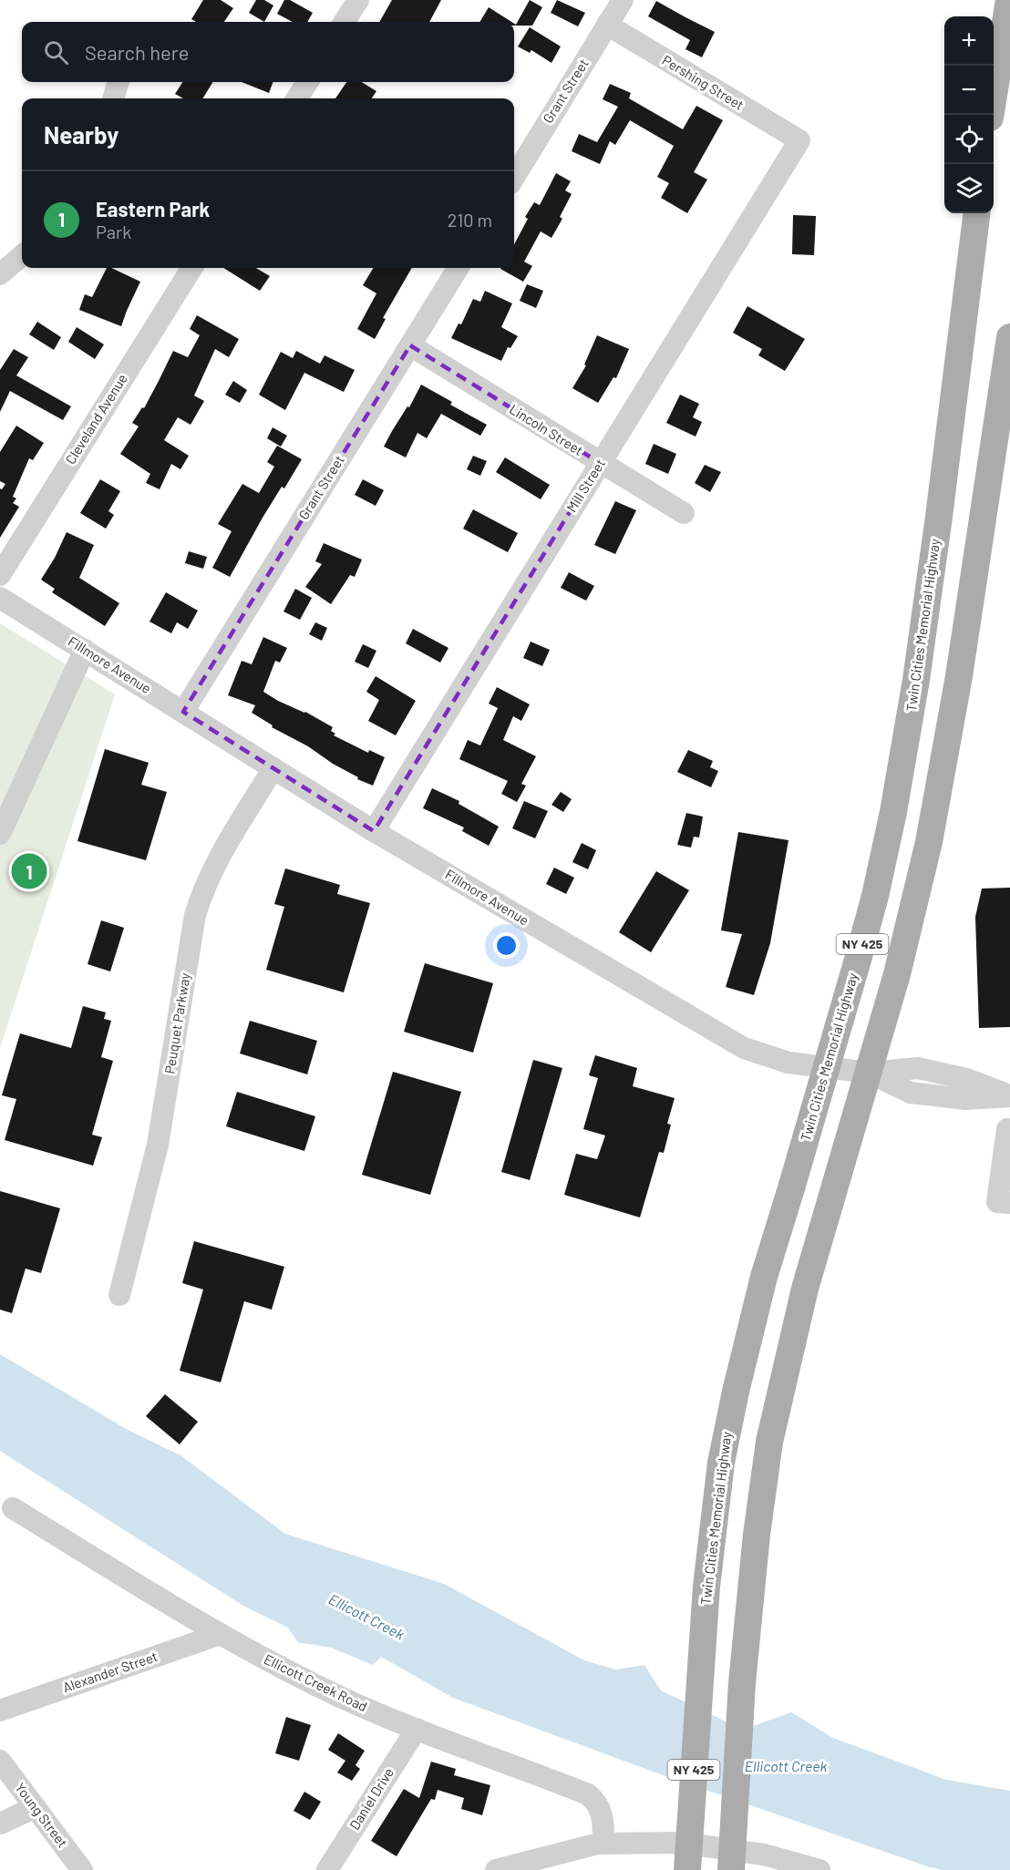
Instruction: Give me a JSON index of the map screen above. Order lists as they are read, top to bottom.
{
  "streets": {
    "main road": ["Twin Cities Memorial Highway", "NY 425"],
    "street": [
      "Pershing Street",
      "Grant Street",
      "Cleveland Avenue",
      "Lincoln Street",
      "Mill Street",
      "Fillmore Avenue",
      "Peuquet Parkway",
      "Alexander Street",
      "Ellicott Creek Road",
      "Daniel Drive",
      "Young Street"
    ]
  },
  "crossings": [
    ["Pershing Street", "Grant Street"],
    ["Pershing Street", "Mill Street"],
    ["Grant Street", "Lincoln Street"],
    ["Grant Street", "Fillmore Avenue"],
    ["Lincoln Street", "Mill Street"],
    ["Mill Street", "Fillmore Avenue"],
    ["Twin Cities Memorial Highway", "Fillmore Avenue"],
    ["Fillmore Avenue", "NY 425"],
    ["Fillmore Avenue", "Peuquet Parkway"],
    ["Alexander Street", "Ellicott Creek Road"],
    ["Ellicott Creek Road", "Daniel Drive"]
  ],
  "water": ["Ellicott Creek"],
  "page": {
    "map_buttons": ["+", "−"],
    "search": "Search here",
    "heading": "Nearby",
    "list": [
      {
        "mark": "1",
        "name": "Eastern Park",
        "note": "Park",
        "value": "210 m"
      }
    ],
    "pins": "1"
  }
}
